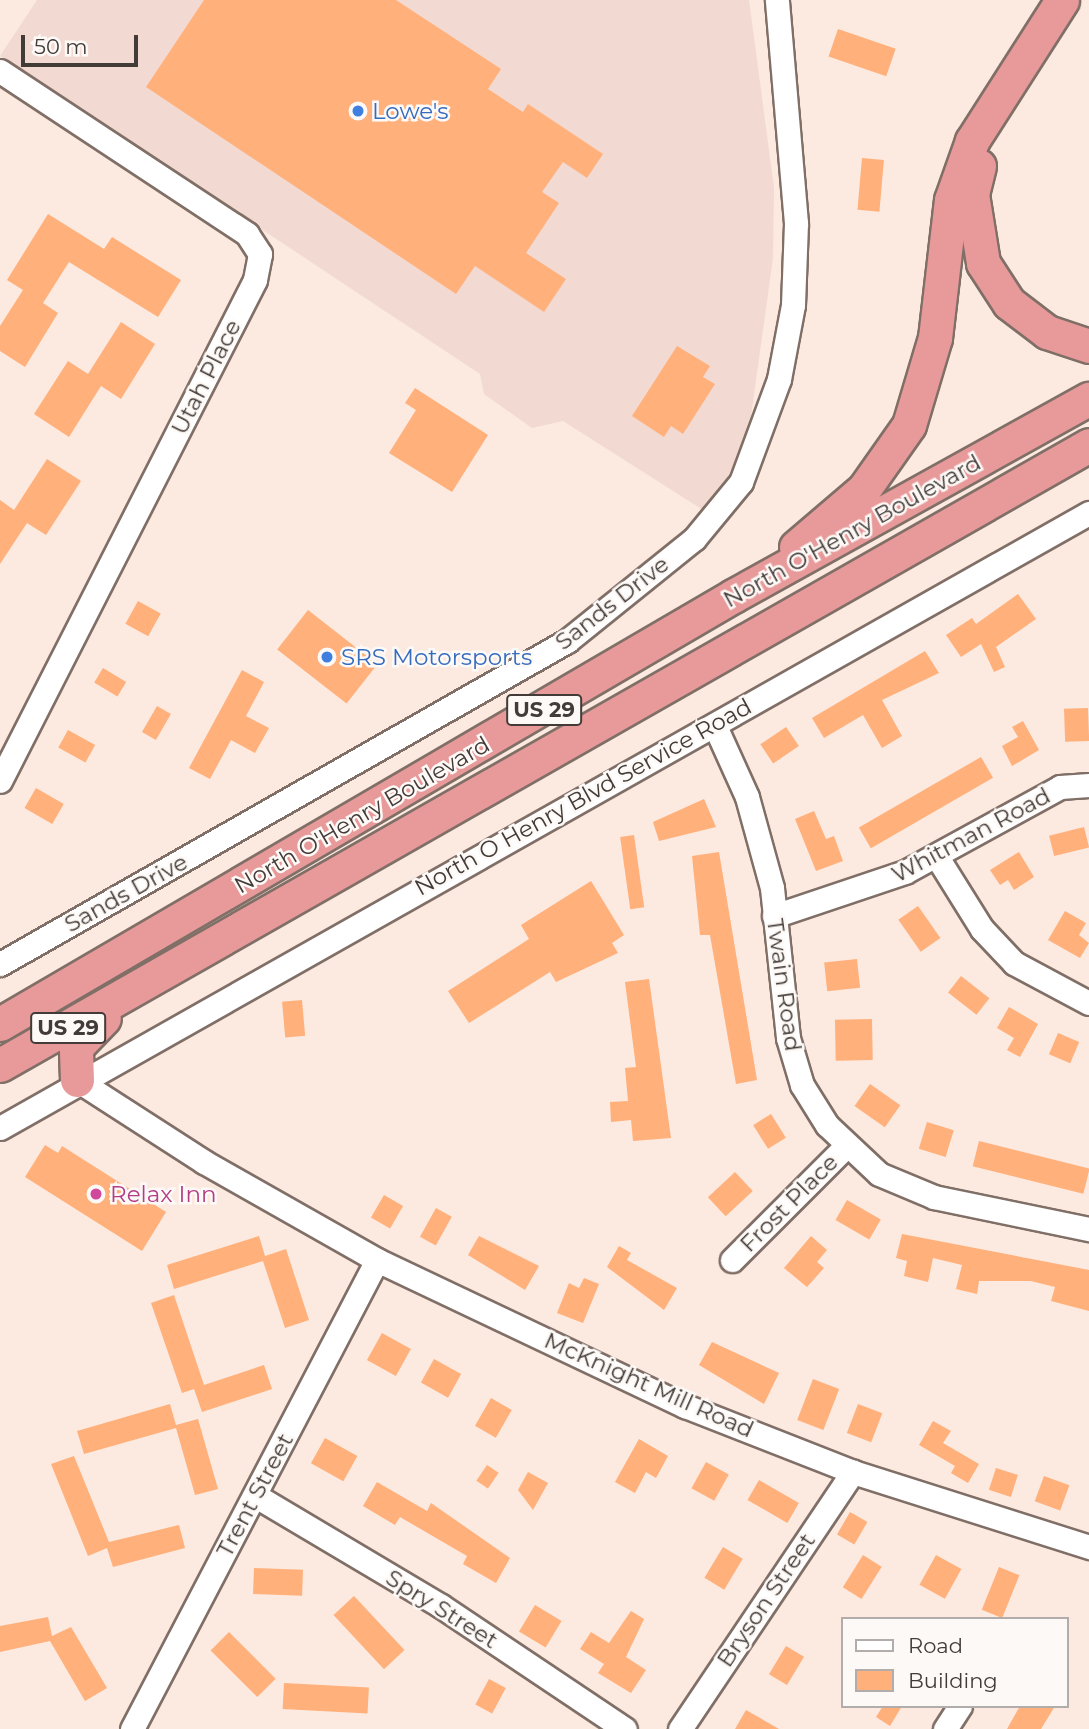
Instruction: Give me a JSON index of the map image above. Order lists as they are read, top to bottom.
{
  "streets": {
    "highway": ["North O'Henry Boulevard", "US 29"],
    "street": [
      "Utah Place",
      "Sands Drive",
      "North O Henry Blvd Service Road",
      "Whitman Road",
      "Twain Road",
      "Frost Place",
      "McKnight Mill Road",
      "Trent Street",
      "Bryson Street",
      "Spry Street"
    ]
  },
  "crossings": [
    ["North O Henry Blvd Service Road", "Twain Road"],
    ["North O Henry Blvd Service Road", "McKnight Mill Road"],
    ["Whitman Road", "Twain Road"],
    ["Twain Road", "Frost Place"],
    ["McKnight Mill Road", "Trent Street"],
    ["McKnight Mill Road", "Bryson Street"],
    ["Trent Street", "Spry Street"]
  ],
  "places": ["Lowe's", "SRS Motorsports", "Relax Inn"],
  "legend": ["Road", "Building"],
  "scale_bar": "50 m"
}
